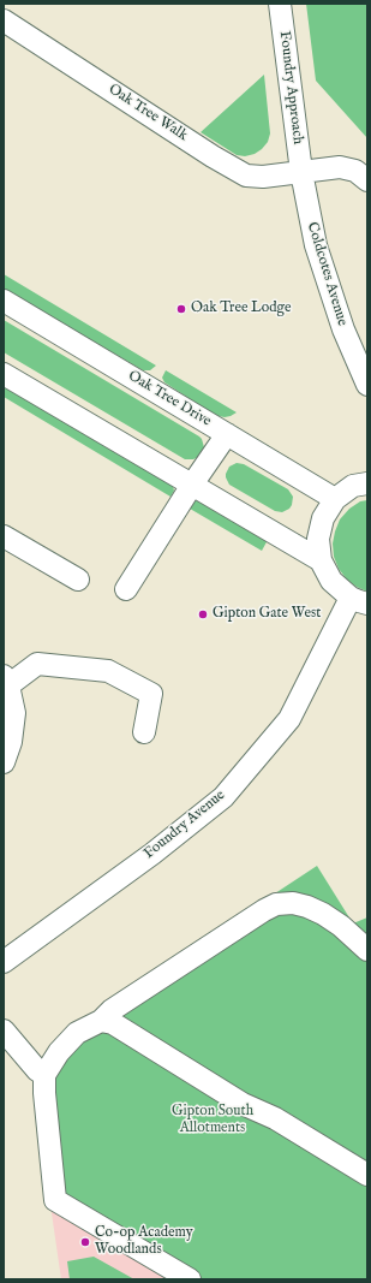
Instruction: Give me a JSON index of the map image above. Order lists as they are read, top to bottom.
{
  "streets": {
    "street": [
      "Foundry Approach",
      "Oak Tree Walk",
      "Coldcotes Avenue",
      "Oak Tree Drive",
      "Foundry Avenue"
    ]
  },
  "crossings": [
    ["Foundry Approach", "Oak Tree Walk"],
    ["Foundry Approach", "Coldcotes Avenue"],
    ["Oak Tree Walk", "Coldcotes Avenue"]
  ],
  "parks": ["Gipton South Allotments"],
  "places": ["Oak Tree Lodge", "Gipton Gate West", "Co-op Academy Woodlands"]
}
